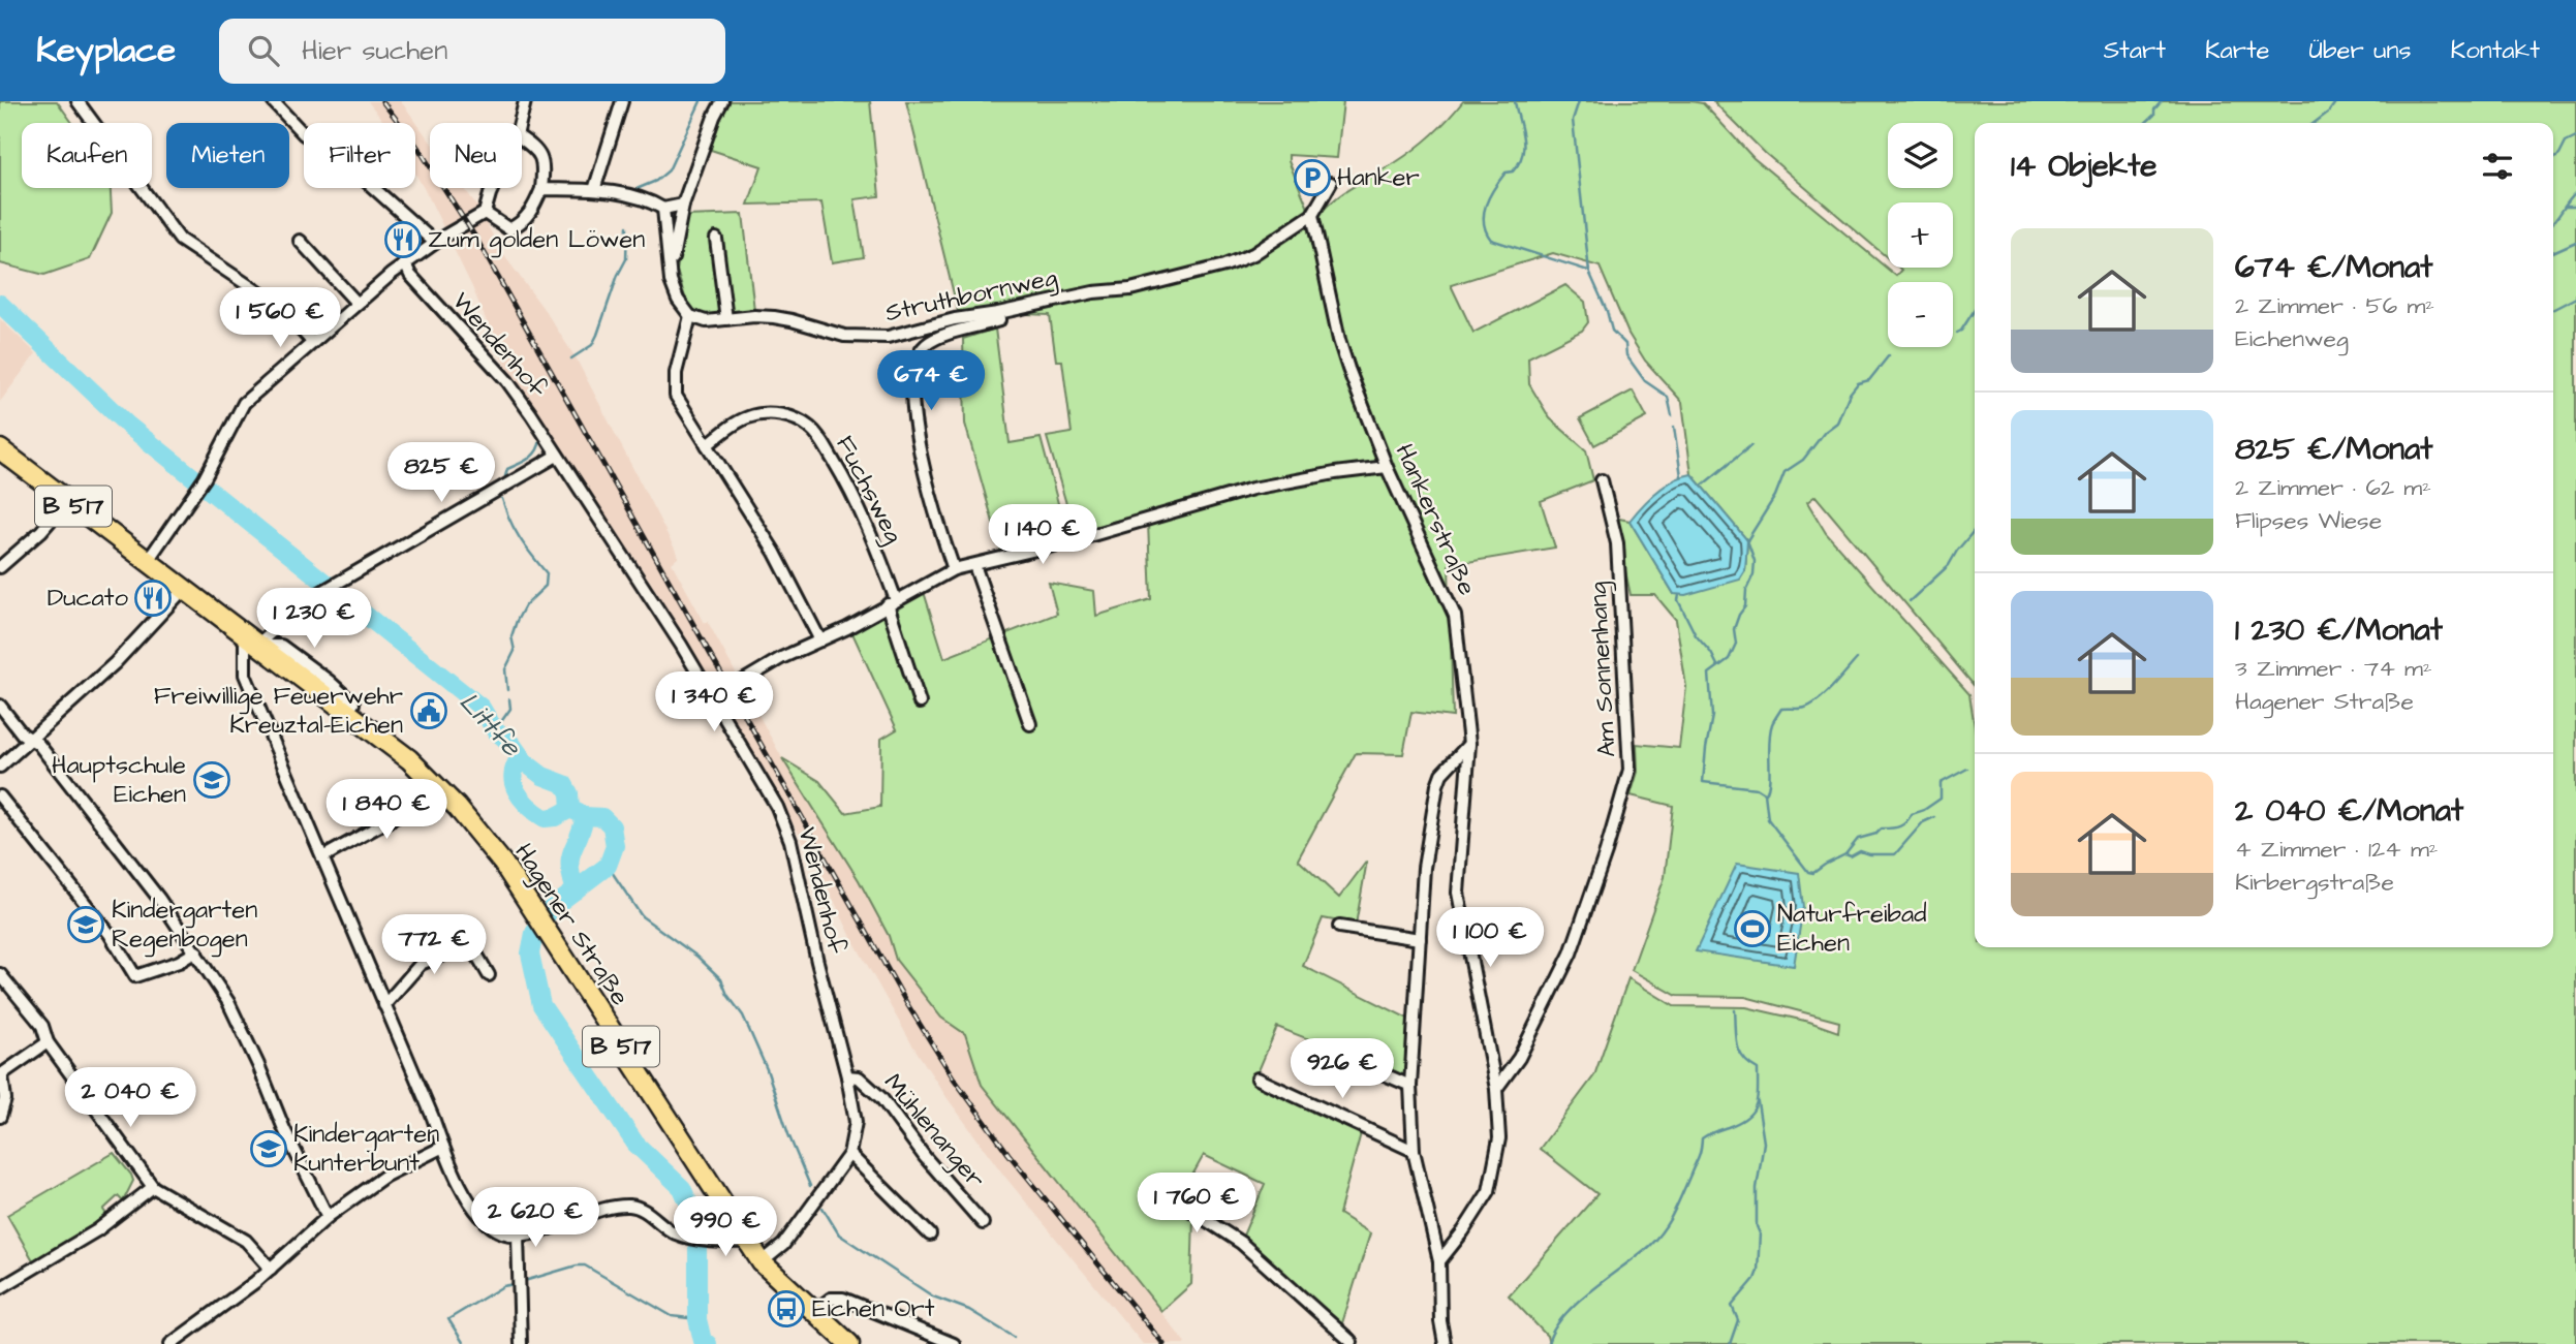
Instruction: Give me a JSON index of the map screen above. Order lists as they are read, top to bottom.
{
  "streets": {
    "main road": ["B 517", "Hagener Straße"],
    "street": [
      "Struthbornweg",
      "Wendenhof",
      "Fuchsweg",
      "Hankerstraße",
      "Am Sonnenhang",
      "Mühlenanger"
    ]
  },
  "crossings": [
    ["Struthbornweg", "Hankerstraße"],
    ["Wendenhof", "Hagener Straße"],
    ["Wendenhof", "Mühlenanger"],
    ["Hankerstraße", "Am Sonnenhang"]
  ],
  "water": ["Littfe"],
  "places": {
    "parking": ["Hanker"],
    "restaurant": ["Zum golden Löwen", "Ducato"],
    "public building": ["Freiwillige Feuerwehr Kreuztal-Eichen"],
    "school or university": ["Hauptschule Eichen", "Kindergarten Regenbogen", "Kindergarten Kunterbunt"],
    "sports": ["Naturfreibad Eichen"],
    "bus stop": ["Eichen Ort"]
  },
  "page": {
    "header": "Keyplace",
    "search": "Hier suchen",
    "nav": [
      "Start",
      "Karte",
      "Über uns",
      "Kontakt"
    ],
    "map_buttons": ["+", "−"],
    "chip": [
      "Kaufen",
      "Mieten",
      "Filter",
      "Neu"
    ],
    "heading": "14 Objekte",
    "list": [
      {
        "name": "674 €/Monat",
        "note": "2 Zimmer · 56 m² · Eichenweg"
      },
      {
        "name": "825 €/Monat",
        "note": "2 Zimmer · 62 m² · Flipses Wiese"
      },
      {
        "name": "1 230 €/Monat",
        "note": "3 Zimmer · 74 m² · Hagener Straße"
      },
      {
        "name": "2 040 €/Monat",
        "note": "4 Zimmer · 124 m² · Kirbergstraße"
      }
    ],
    "price": [
      "1 560 €",
      "674 €",
      "825 €",
      "1 140 €",
      "1 230 €",
      "1 340 €",
      "1 840 €",
      "1 100 €",
      "772 €",
      "926 €",
      "2 040 €",
      "1 760 €",
      "2 620 €",
      "990 €"
    ]
  }
}
